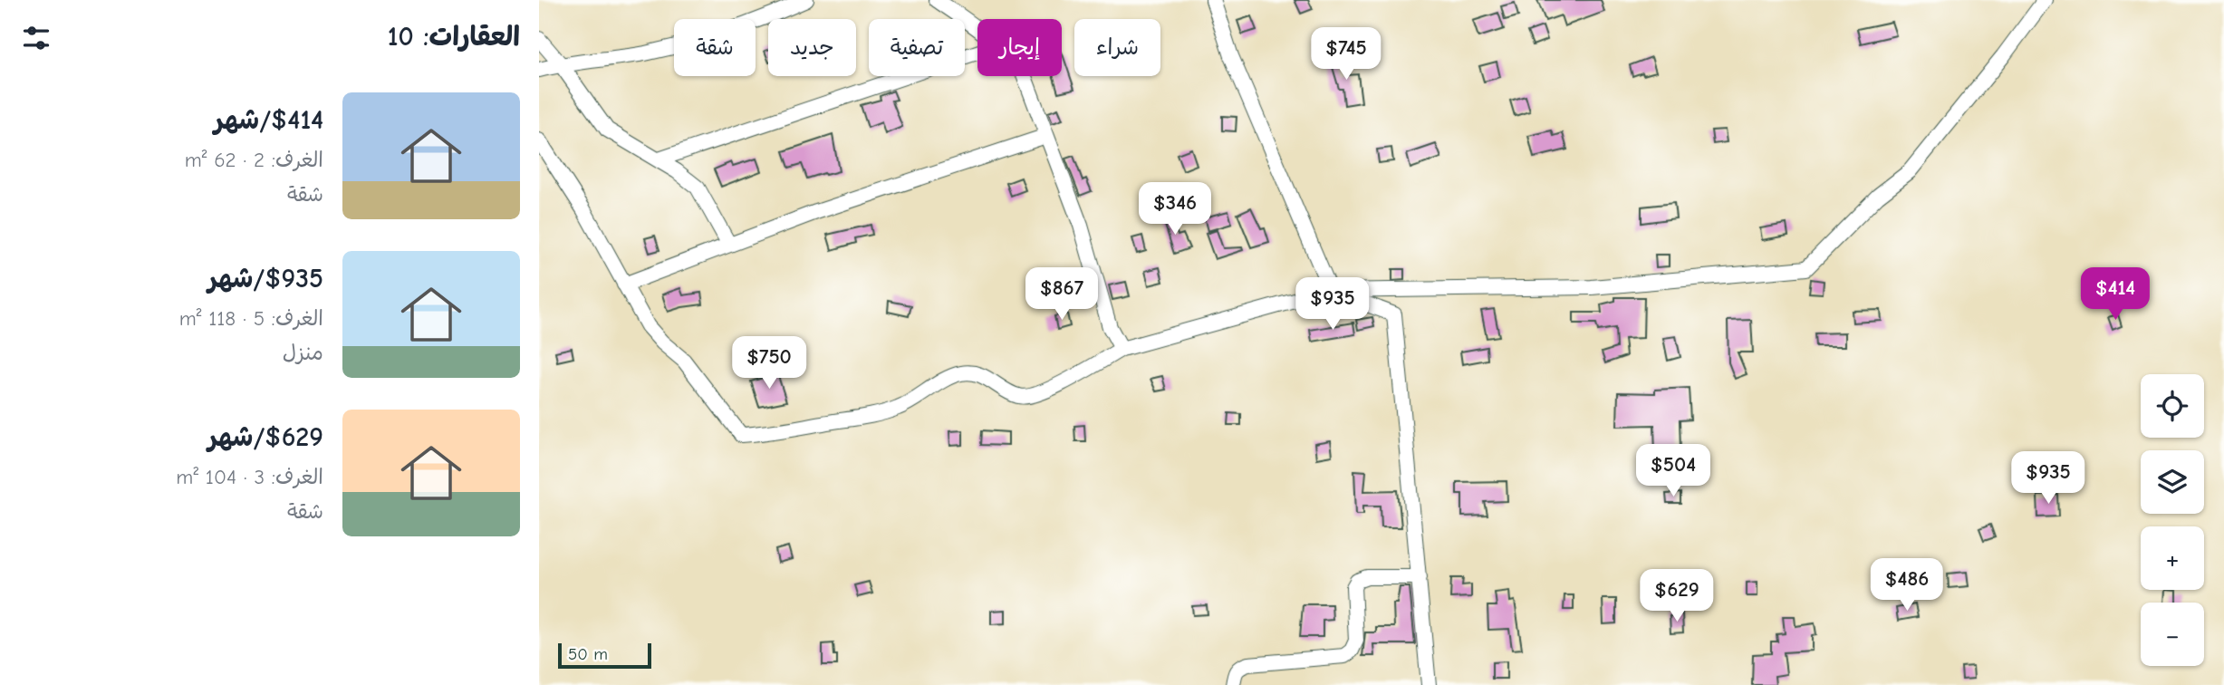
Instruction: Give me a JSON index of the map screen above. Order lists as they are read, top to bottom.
{
  "scale_bar": "50 m",
  "page": {
    "heading": "العقارات: 10",
    "chip": [
      "شراء",
      "إيجار",
      "تصفية",
      "جديد",
      "شقة"
    ],
    "price": [
      "$745",
      "$346",
      "$867",
      "$414",
      "$935",
      "$750",
      "$504",
      "$935",
      "$486",
      "$629"
    ],
    "list": [
      {
        "name": "$414/شهر",
        "note": "الغرف: 2 · 62 m² · شقة"
      },
      {
        "name": "$935/شهر",
        "note": "الغرف: 5 · 118 m² · منزل"
      },
      {
        "name": "$629/شهر",
        "note": "الغرف: 3 · 104 m² · شقة"
      }
    ],
    "map_buttons": ["+", "−"],
    "scale": "50 m"
  }
}
